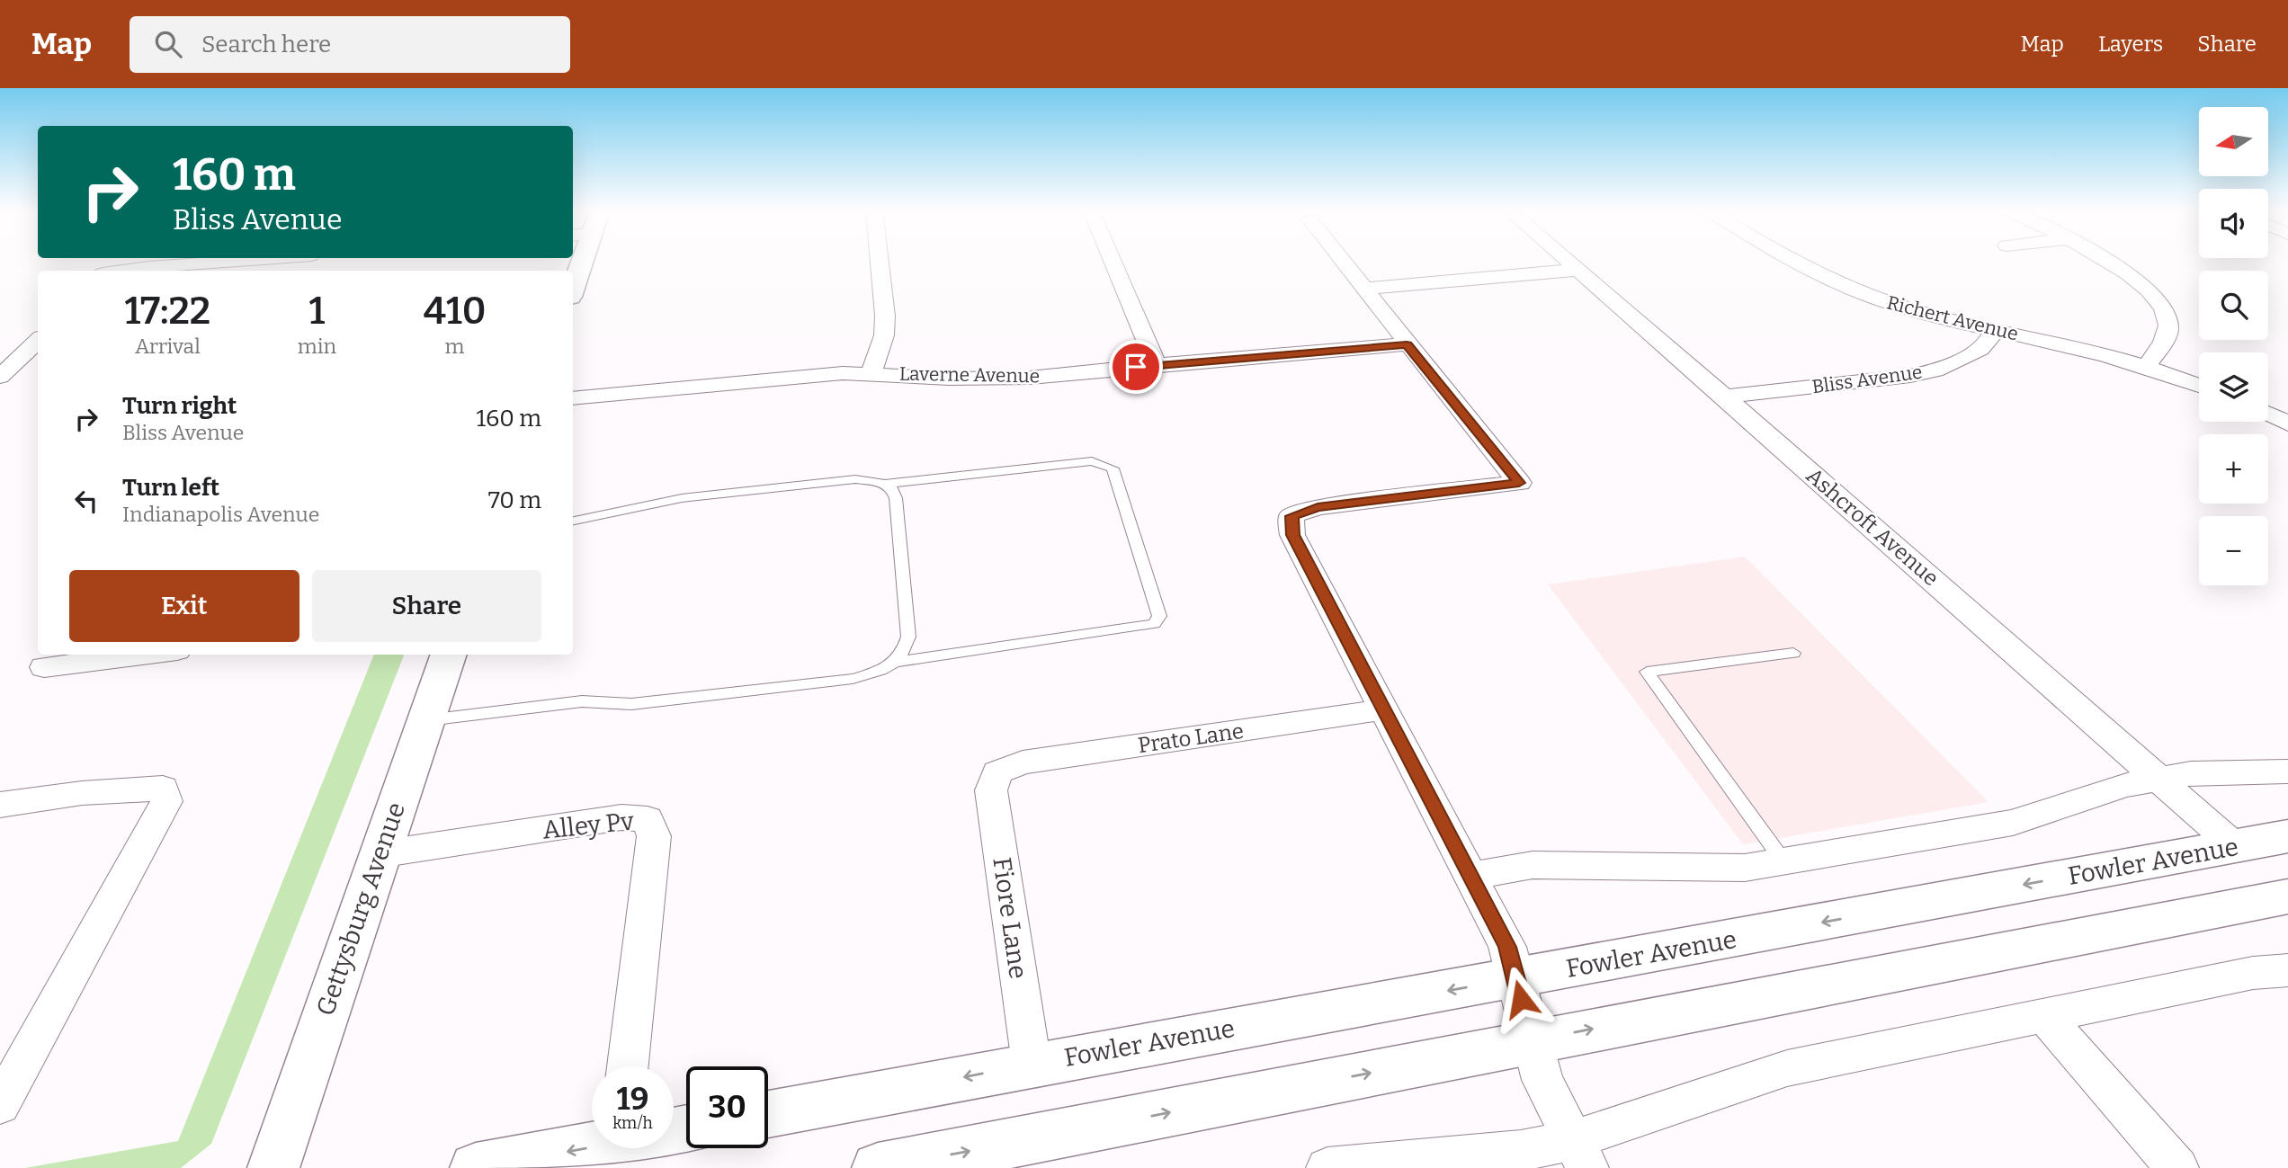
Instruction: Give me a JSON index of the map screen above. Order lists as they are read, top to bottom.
{
  "streets": {
    "main road": ["Fowler Avenue", "Gettysburg Avenue"],
    "street": [
      "Richert Avenue",
      "Laverne Avenue",
      "Bliss Avenue",
      "Ashcroft Avenue",
      "Prato Lane",
      "Alley Pv",
      "Fiore Lane"
    ]
  },
  "crossings": [
    ["Richert Avenue", "Bliss Avenue"],
    ["Bliss Avenue", "Ashcroft Avenue"],
    ["Ashcroft Avenue", "Fowler Avenue"],
    ["Prato Lane", "Fiore Lane"],
    ["Alley Pv", "Gettysburg Avenue"],
    ["Fowler Avenue", "Fiore Lane"]
  ],
  "north": "left",
  "page": {
    "header": "Map",
    "search": "Search here",
    "nav": ["Map", "Layers", "Share"],
    "map_buttons": ["+", "−"],
    "turn": ["160 m", "Bliss Avenue"],
    "eta": [
      "17:22",
      "Arrival",
      "1",
      "min",
      "410",
      "m"
    ],
    "list": [
      {
        "name": "Turn right",
        "note": "Bliss Avenue",
        "value": "160 m"
      },
      {
        "name": "Turn left",
        "note": "Indianapolis Avenue",
        "value": "70 m"
      }
    ],
    "buttons": ["Exit", "Share"],
    "speed": "19 km/h",
    "limit": "30"
  }
}
